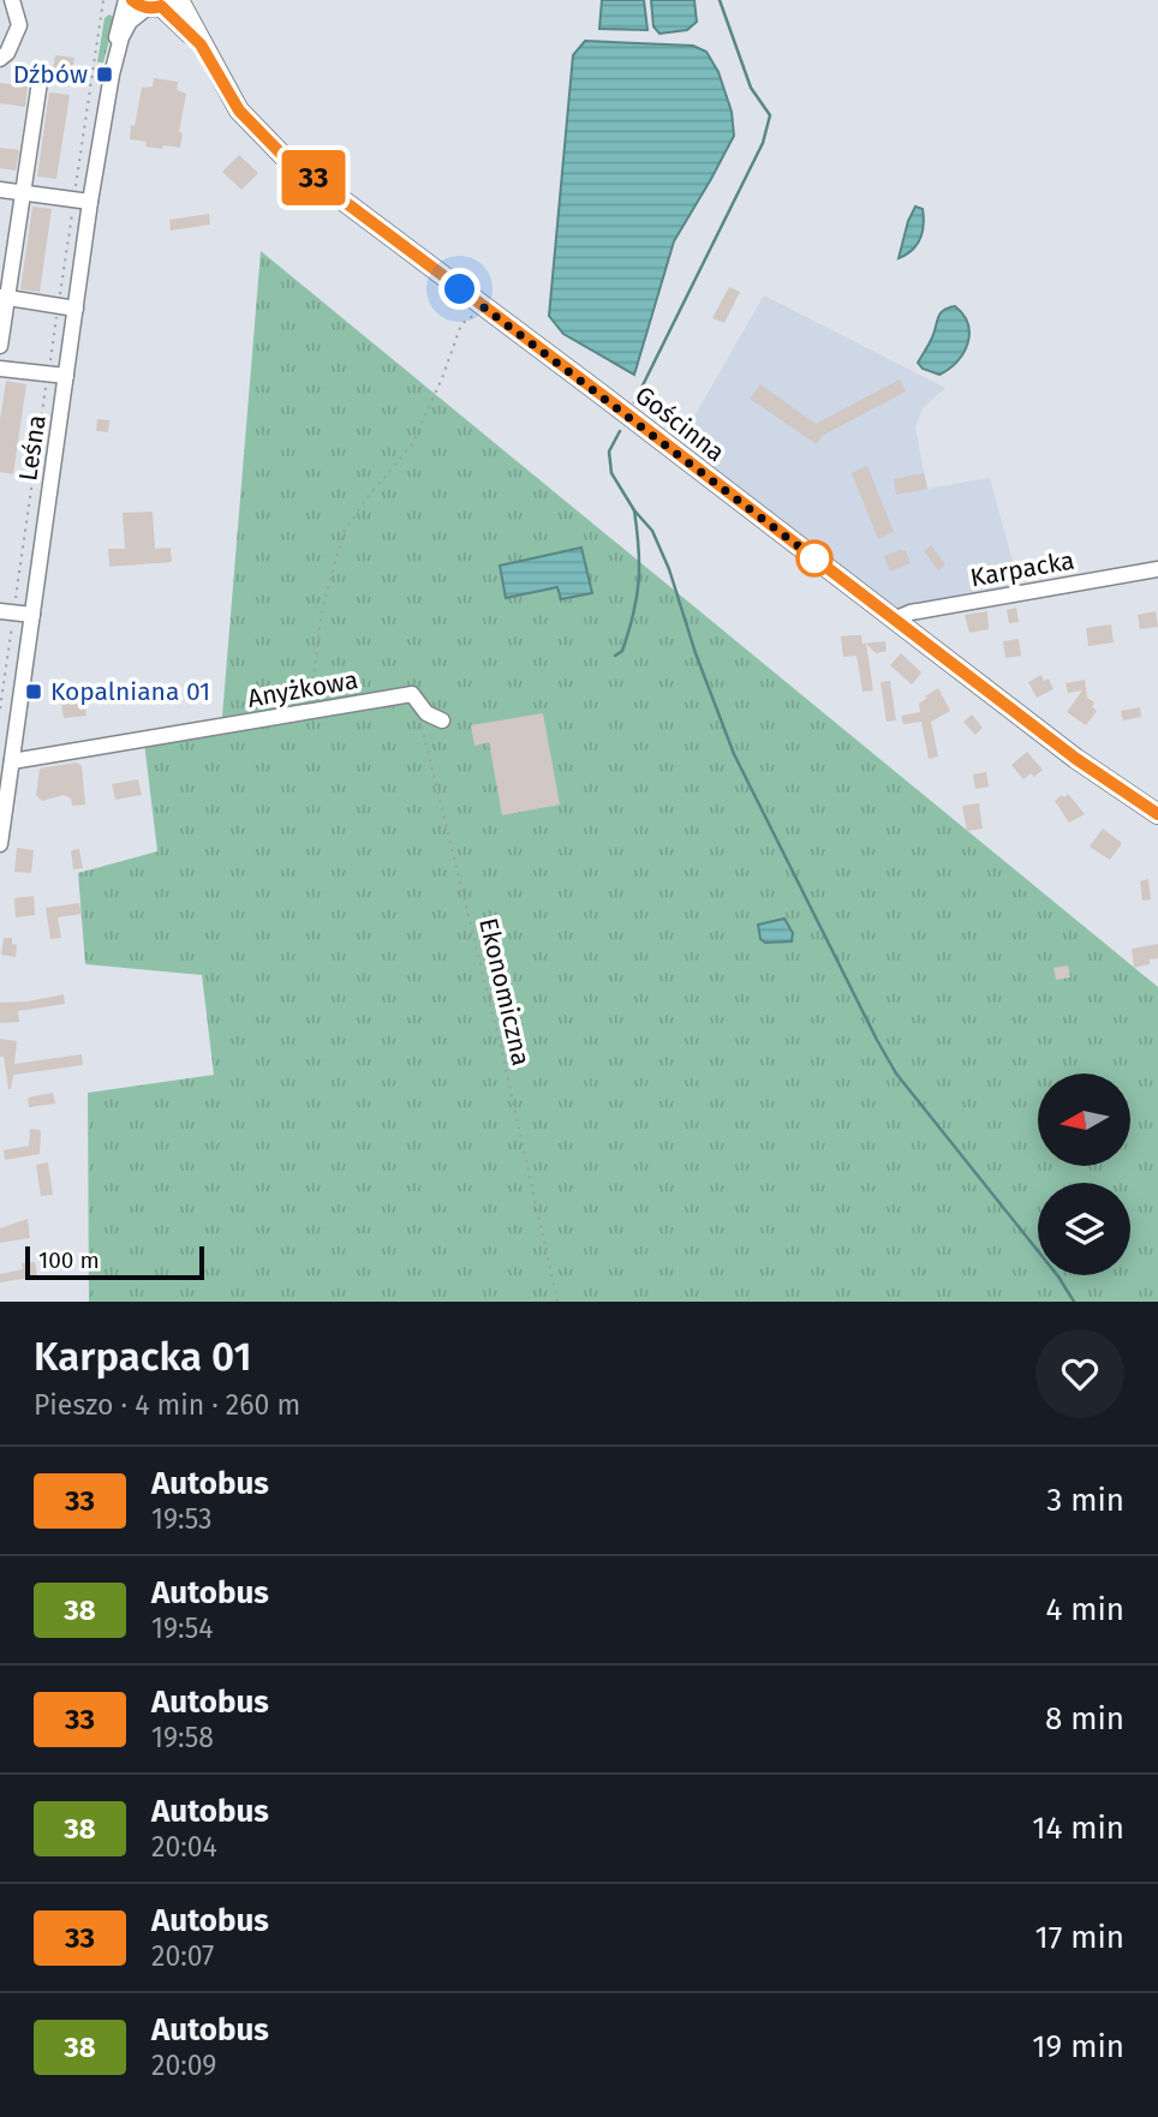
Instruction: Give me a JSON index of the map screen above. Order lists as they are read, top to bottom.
{
  "streets": {
    "main road": ["Gościnna"],
    "street": ["Leśna", "Karpacka", "Anyżkowa"],
    "path": ["Ekonomiczna"]
  },
  "crossings": [
    ["Gościnna", "Leśna"],
    ["Gościnna", "Karpacka"],
    ["Leśna", "Anyżkowa"]
  ],
  "places": {
    "transit": ["Dźbów", "Kopalniana 01"]
  },
  "lines": ["bus line 33"],
  "scale_bar": "100 m",
  "north": "left",
  "page": {
    "on_map": "33",
    "scale": "100 m",
    "heading": ["Karpacka 01", "Pieszo · 4 min · 260 m"],
    "list": [
      {
        "mark": "33",
        "name": "Autobus",
        "note": "19:53",
        "value": "3 min"
      },
      {
        "mark": "38",
        "name": "Autobus",
        "note": "19:54",
        "value": "4 min"
      },
      {
        "mark": "33",
        "name": "Autobus",
        "note": "19:58",
        "value": "8 min"
      },
      {
        "mark": "38",
        "name": "Autobus",
        "note": "20:04",
        "value": "14 min"
      },
      {
        "mark": "33",
        "name": "Autobus",
        "note": "20:07",
        "value": "17 min"
      },
      {
        "mark": "38",
        "name": "Autobus",
        "note": "20:09",
        "value": "19 min"
      }
    ]
  }
}
